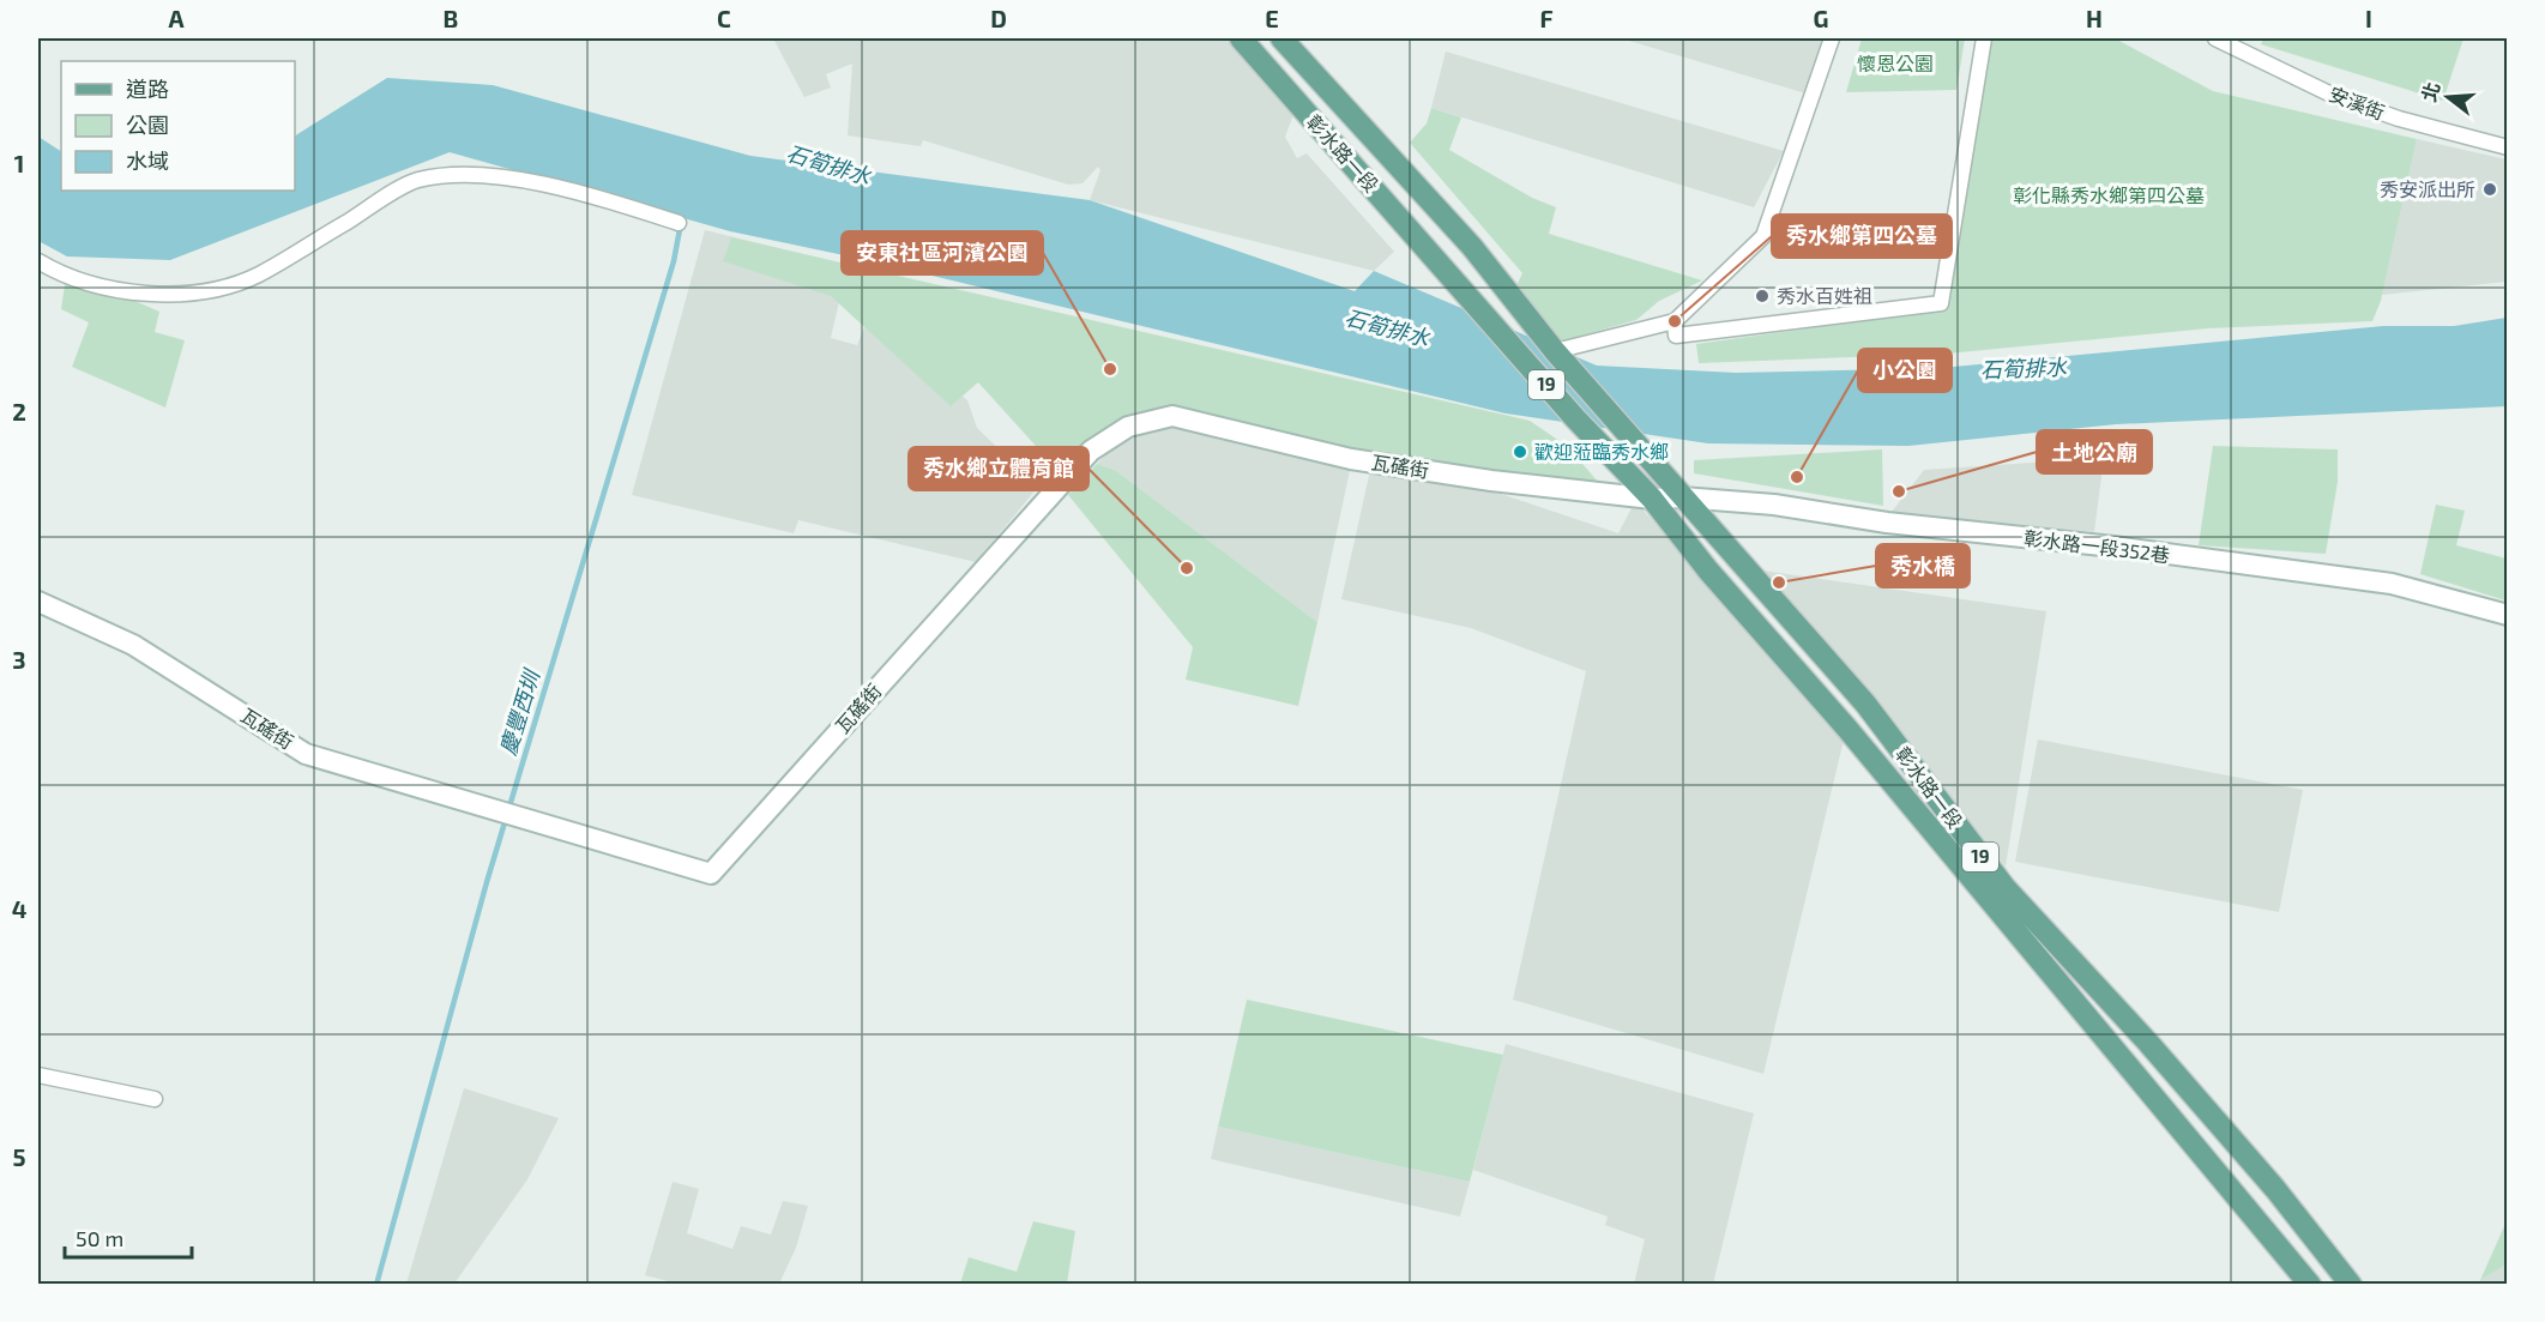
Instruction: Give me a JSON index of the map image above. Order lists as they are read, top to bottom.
{
  "streets": {
    "main road": ["彰水路一段", "19"],
    "street": ["安溪街", "瓦磘街", "彰水路一段352巷"]
  },
  "crossings": [
    ["彰水路一段", "瓦磘街"],
    ["彰水路一段", "彰水路一段352巷"],
    ["瓦磘街", "彰水路一段352巷"]
  ],
  "water": ["石筍排水", "慶豐西圳"],
  "parks": ["懷恩公園", "彰化縣秀水鄉第四公墓"],
  "places": [
    "秀安派出所",
    "秀水百姓祖",
    "秀水鄉第四公墓",
    "安東社區河濱公園",
    "歡迎蒞臨秀水鄉",
    "小公園",
    "土地公廟",
    "秀水鄉立體育館",
    "秀水橋"
  ],
  "legend": ["道路", "公園", "水域"],
  "scale_bar": "50 m",
  "north": "left",
  "grid": {
    "columns": [
      "A",
      "B",
      "C",
      "D",
      "E",
      "F",
      "G",
      "H",
      "I"
    ],
    "rows": [
      "1",
      "2",
      "3",
      "4",
      "5"
    ]
  }
}
